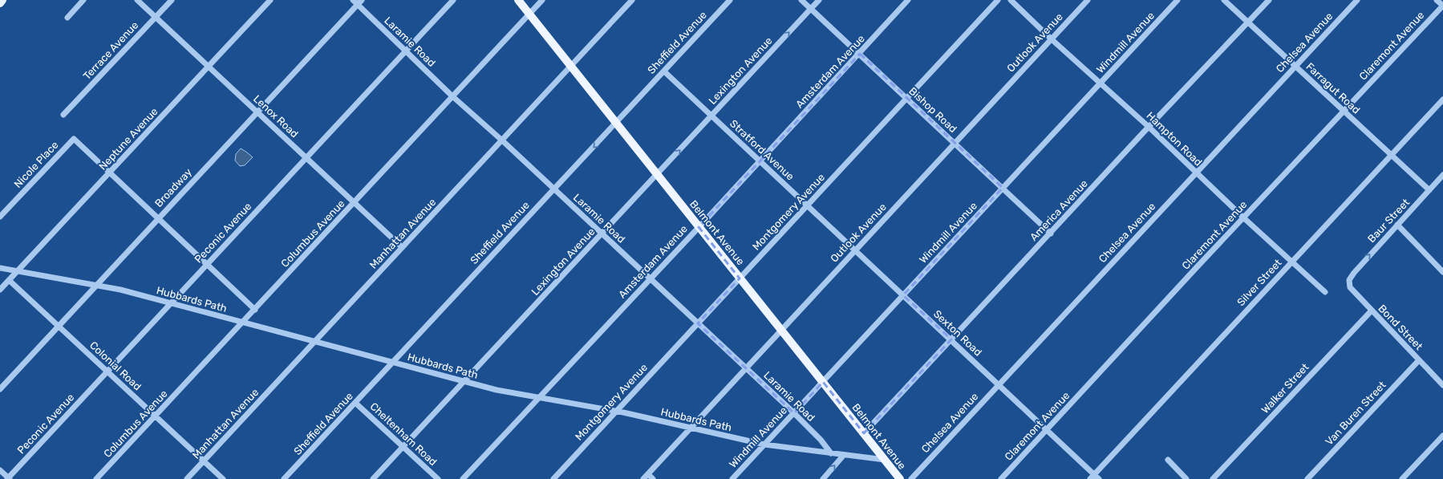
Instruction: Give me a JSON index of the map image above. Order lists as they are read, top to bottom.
{
  "streets": {
    "main road": ["Belmont Avenue"],
    "street": [
      "Laramie Road",
      "Sheffield Avenue",
      "Outlook Avenue",
      "Windmill Avenue",
      "Chelsea Avenue",
      "Claremont Avenue",
      "Terrace Avenue",
      "Lexington Avenue",
      "Amsterdam Avenue",
      "Farragut Road",
      "Bishop Road",
      "Lenox Road",
      "Neptune Avenue",
      "Hampton Road",
      "Stratford Avenue",
      "Nicole Place",
      "Broadway",
      "America Avenue",
      "Montgomery Avenue",
      "Baur Street",
      "Peconic Avenue",
      "Columbus Avenue",
      "Manhattan Avenue",
      "Silver Street",
      "Hubbards Path",
      "Bond Street",
      "Sexton Road",
      "Colonial Road",
      "Walker Street",
      "Van Buren Street",
      "Cheltenham Road"
    ]
  },
  "crossings": [
    ["Laramie Road", "Sheffield Avenue"],
    ["Laramie Road", "Outlook Avenue"],
    ["Laramie Road", "Windmill Avenue"],
    ["Laramie Road", "Lexington Avenue"],
    ["Laramie Road", "Amsterdam Avenue"],
    ["Laramie Road", "Broadway"],
    ["Laramie Road", "Montgomery Avenue"],
    ["Laramie Road", "Peconic Avenue"],
    ["Laramie Road", "Columbus Avenue"],
    ["Laramie Road", "Manhattan Avenue"],
    ["Laramie Road", "Hubbards Path"],
    ["Sheffield Avenue", "Stratford Avenue"],
    ["Sheffield Avenue", "Belmont Avenue"],
    ["Sheffield Avenue", "Hubbards Path"],
    ["Sheffield Avenue", "Cheltenham Road"],
    ["Outlook Avenue", "Bishop Road"],
    ["Outlook Avenue", "Hampton Road"],
    ["Outlook Avenue", "Stratford Avenue"],
    ["Outlook Avenue", "Belmont Avenue"],
    ["Outlook Avenue", "Hubbards Path"],
    ["Windmill Avenue", "Bishop Road"],
    ["Windmill Avenue", "Hampton Road"],
    ["Windmill Avenue", "Stratford Avenue"],
    ["Windmill Avenue", "Belmont Avenue"],
    ["Windmill Avenue", "Hubbards Path"],
    ["Windmill Avenue", "Sexton Road"],
    ["Chelsea Avenue", "Farragut Road"],
    ["Chelsea Avenue", "Hampton Road"],
    ["Chelsea Avenue", "Sexton Road"],
    ["Claremont Avenue", "Farragut Road"],
    ["Claremont Avenue", "Hampton Road"],
    ["Terrace Avenue", "Lenox Road"],
    ["Lexington Avenue", "Bishop Road"],
    ["Lexington Avenue", "Stratford Avenue"],
    ["Lexington Avenue", "Belmont Avenue"],
    ["Lexington Avenue", "Hubbards Path"],
    ["Lexington Avenue", "Cheltenham Road"],
    ["Amsterdam Avenue", "Bishop Road"],
    ["Amsterdam Avenue", "Stratford Avenue"],
    ["Amsterdam Avenue", "Belmont Avenue"],
    ["Amsterdam Avenue", "Hubbards Path"],
    ["Farragut Road", "America Avenue"],
    ["Farragut Road", "Baur Street"],
    ["Farragut Road", "Silver Street"],
    ["Bishop Road", "America Avenue"],
    ["Bishop Road", "Montgomery Avenue"],
    ["Lenox Road", "Neptune Avenue"],
    ["Lenox Road", "Broadway"],
    ["Lenox Road", "Peconic Avenue"],
    ["Lenox Road", "Columbus Avenue"],
    ["Lenox Road", "Manhattan Avenue"],
    ["Neptune Avenue", "Nicole Place"],
    ["Neptune Avenue", "Hubbards Path"],
    ["Neptune Avenue", "Colonial Road"],
    ["Hampton Road", "America Avenue"],
    ["Hampton Road", "Silver Street"],
    ["Stratford Avenue", "Montgomery Avenue"],
    ["Stratford Avenue", "Sexton Road"],
    ["Broadway", "Hubbards Path"],
    ["Broadway", "Colonial Road"],
    ["America Avenue", "Belmont Avenue"],
    ["America Avenue", "Sexton Road"],
    ["Montgomery Avenue", "Belmont Avenue"],
    ["Montgomery Avenue", "Hubbards Path"],
    ["Baur Street", "Bond Street"],
    ["Peconic Avenue", "Hubbards Path"],
    ["Peconic Avenue", "Colonial Road"],
    ["Belmont Avenue", "Columbus Avenue"],
    ["Belmont Avenue", "Manhattan Avenue"],
    ["Belmont Avenue", "Hubbards Path"],
    ["Columbus Avenue", "Hubbards Path"],
    ["Columbus Avenue", "Colonial Road"],
    ["Manhattan Avenue", "Hubbards Path"],
    ["Manhattan Avenue", "Colonial Road"],
    ["Bond Street", "Walker Street"],
    ["Bond Street", "Van Buren Street"]
  ],
  "one_way": ["Baur Street"]
}
